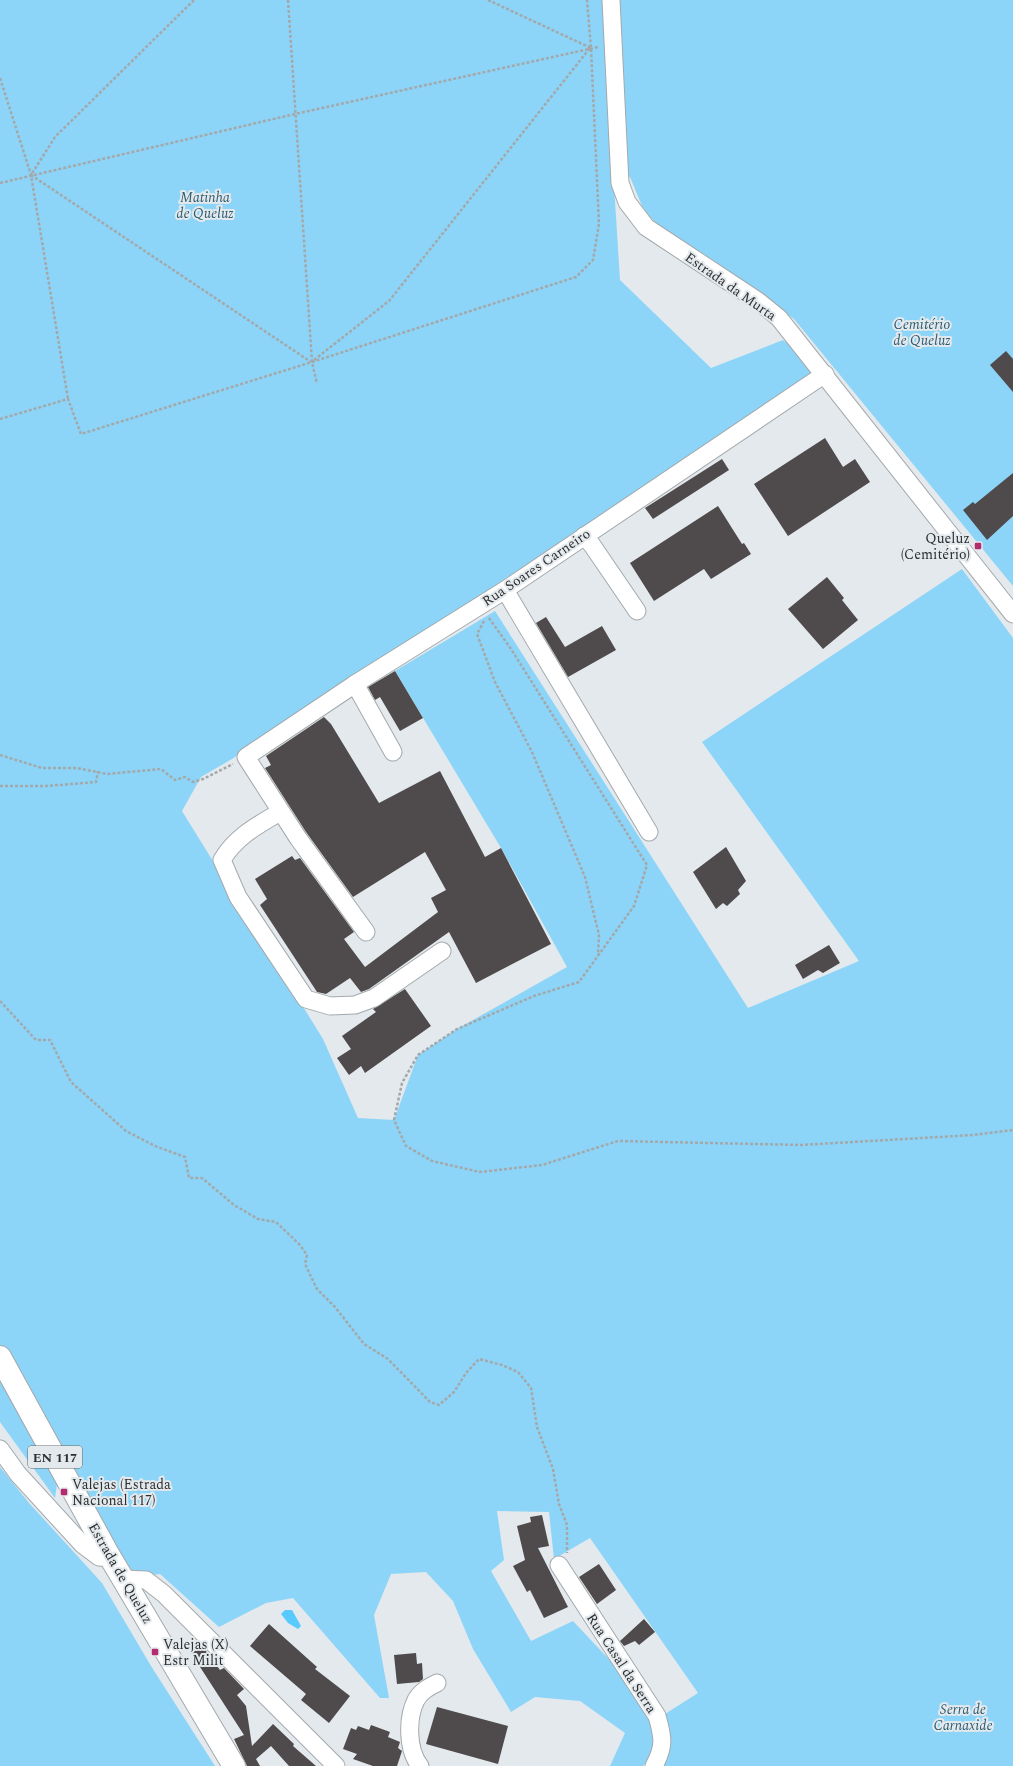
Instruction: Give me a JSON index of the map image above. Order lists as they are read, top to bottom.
{
  "streets": {
    "main road": ["EN 117", "Estrada de Queluz"],
    "street": ["Estrada da Murta", "Rua Soares Carneiro", "Rua Casal da Serra"]
  },
  "crossings": [
    ["Estrada da Murta", "Rua Soares Carneiro"]
  ],
  "parks": ["Matinha de Queluz", "Cemitério de Queluz", "Serra de Carnaxide"],
  "places": {
    "transit": ["Queluz (Cemitério)", "Valejas (Estrada Nacional 117)", "Valejas (X) Estr Milit"]
  }
}
